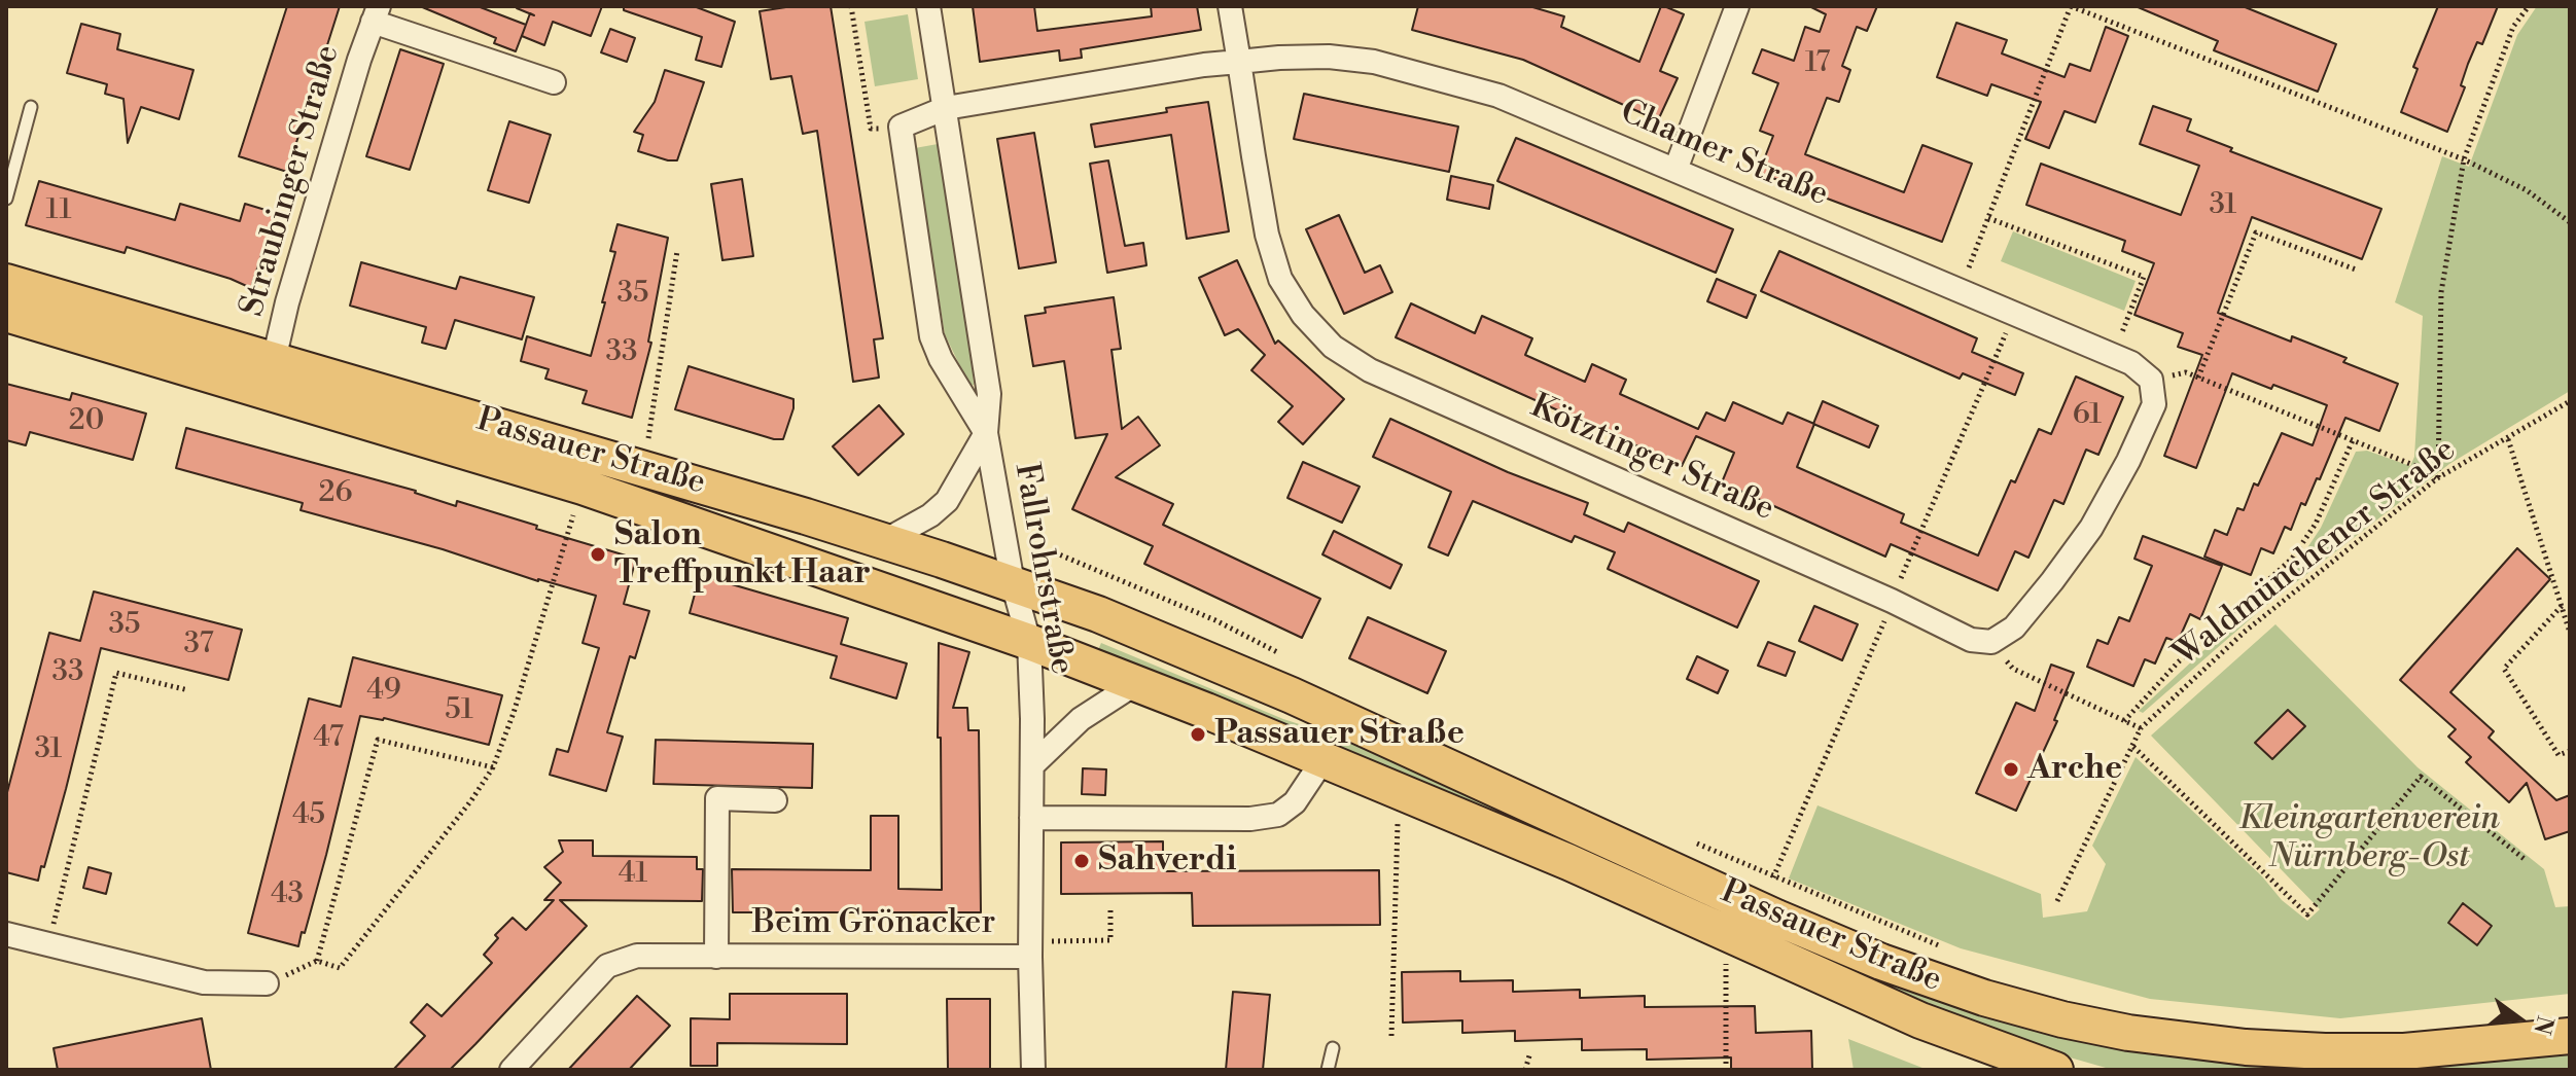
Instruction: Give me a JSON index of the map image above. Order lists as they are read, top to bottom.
{
  "streets": {
    "main road": ["Passauer Straße"],
    "street": [
      "Chamer Straße",
      "Straubinger Straße",
      "Kötztinger Straße",
      "Fallrohrstraße",
      "Beim Grönacker"
    ],
    "path": ["Waldmünchener Straße"]
  },
  "crossings": [
    ["Chamer Straße", "Kötztinger Straße"],
    ["Chamer Straße", "Fallrohrstraße"],
    ["Straubinger Straße", "Passauer Straße"],
    ["Passauer Straße", "Fallrohrstraße"],
    ["Fallrohrstraße", "Beim Grönacker"]
  ],
  "parks": ["Kleingartenverein Nürnberg-Ost"],
  "places": [
    "Salon Treffpunkt Haar",
    "Passauer Straße",
    "Arche",
    "Sahverdi"
  ],
  "house_numbers": [
    "17",
    "31",
    "11",
    "35",
    "33",
    "61",
    "20",
    "26",
    "35",
    "37",
    "33",
    "49",
    "51",
    "47",
    "31",
    "45",
    "41",
    "43"
  ],
  "north": "right"
}
